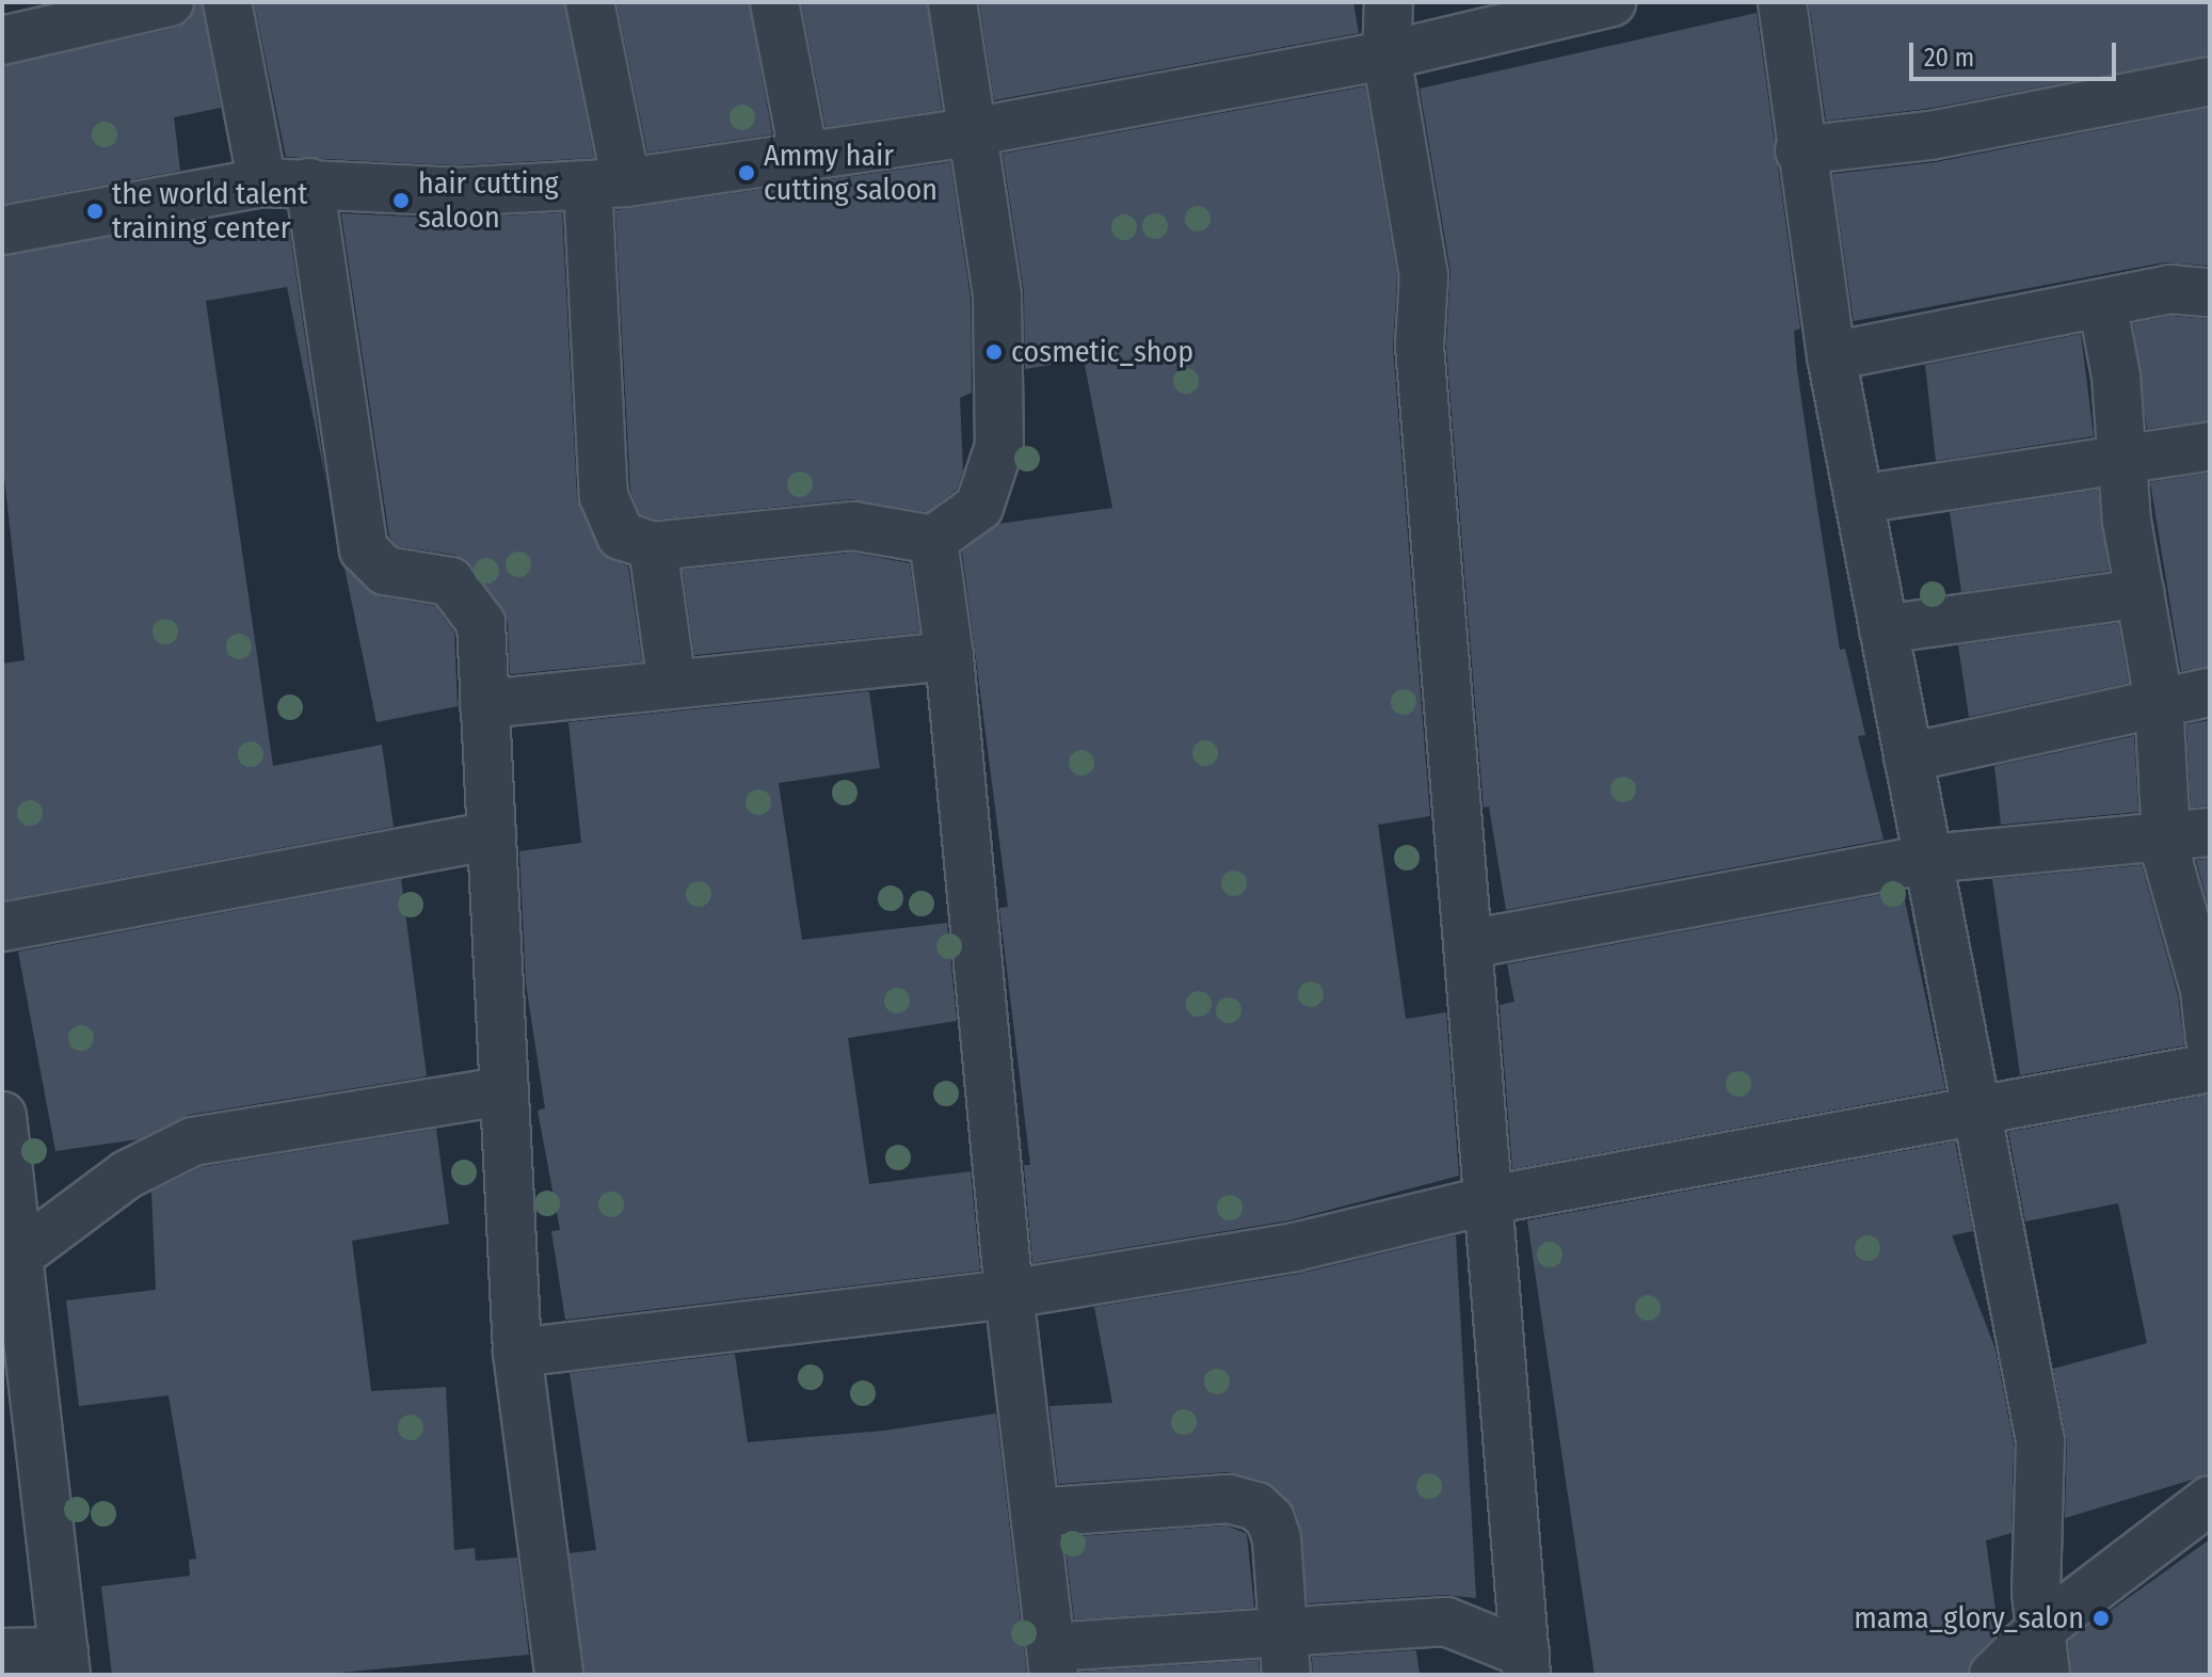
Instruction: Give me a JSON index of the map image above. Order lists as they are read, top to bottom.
{
  "places": [
    "Ammy hair cutting saloon",
    "hair cutting saloon",
    "the world talent training center",
    "cosmetic_shop",
    "mama_glory_salon"
  ],
  "scale_bar": "20 m"
}
